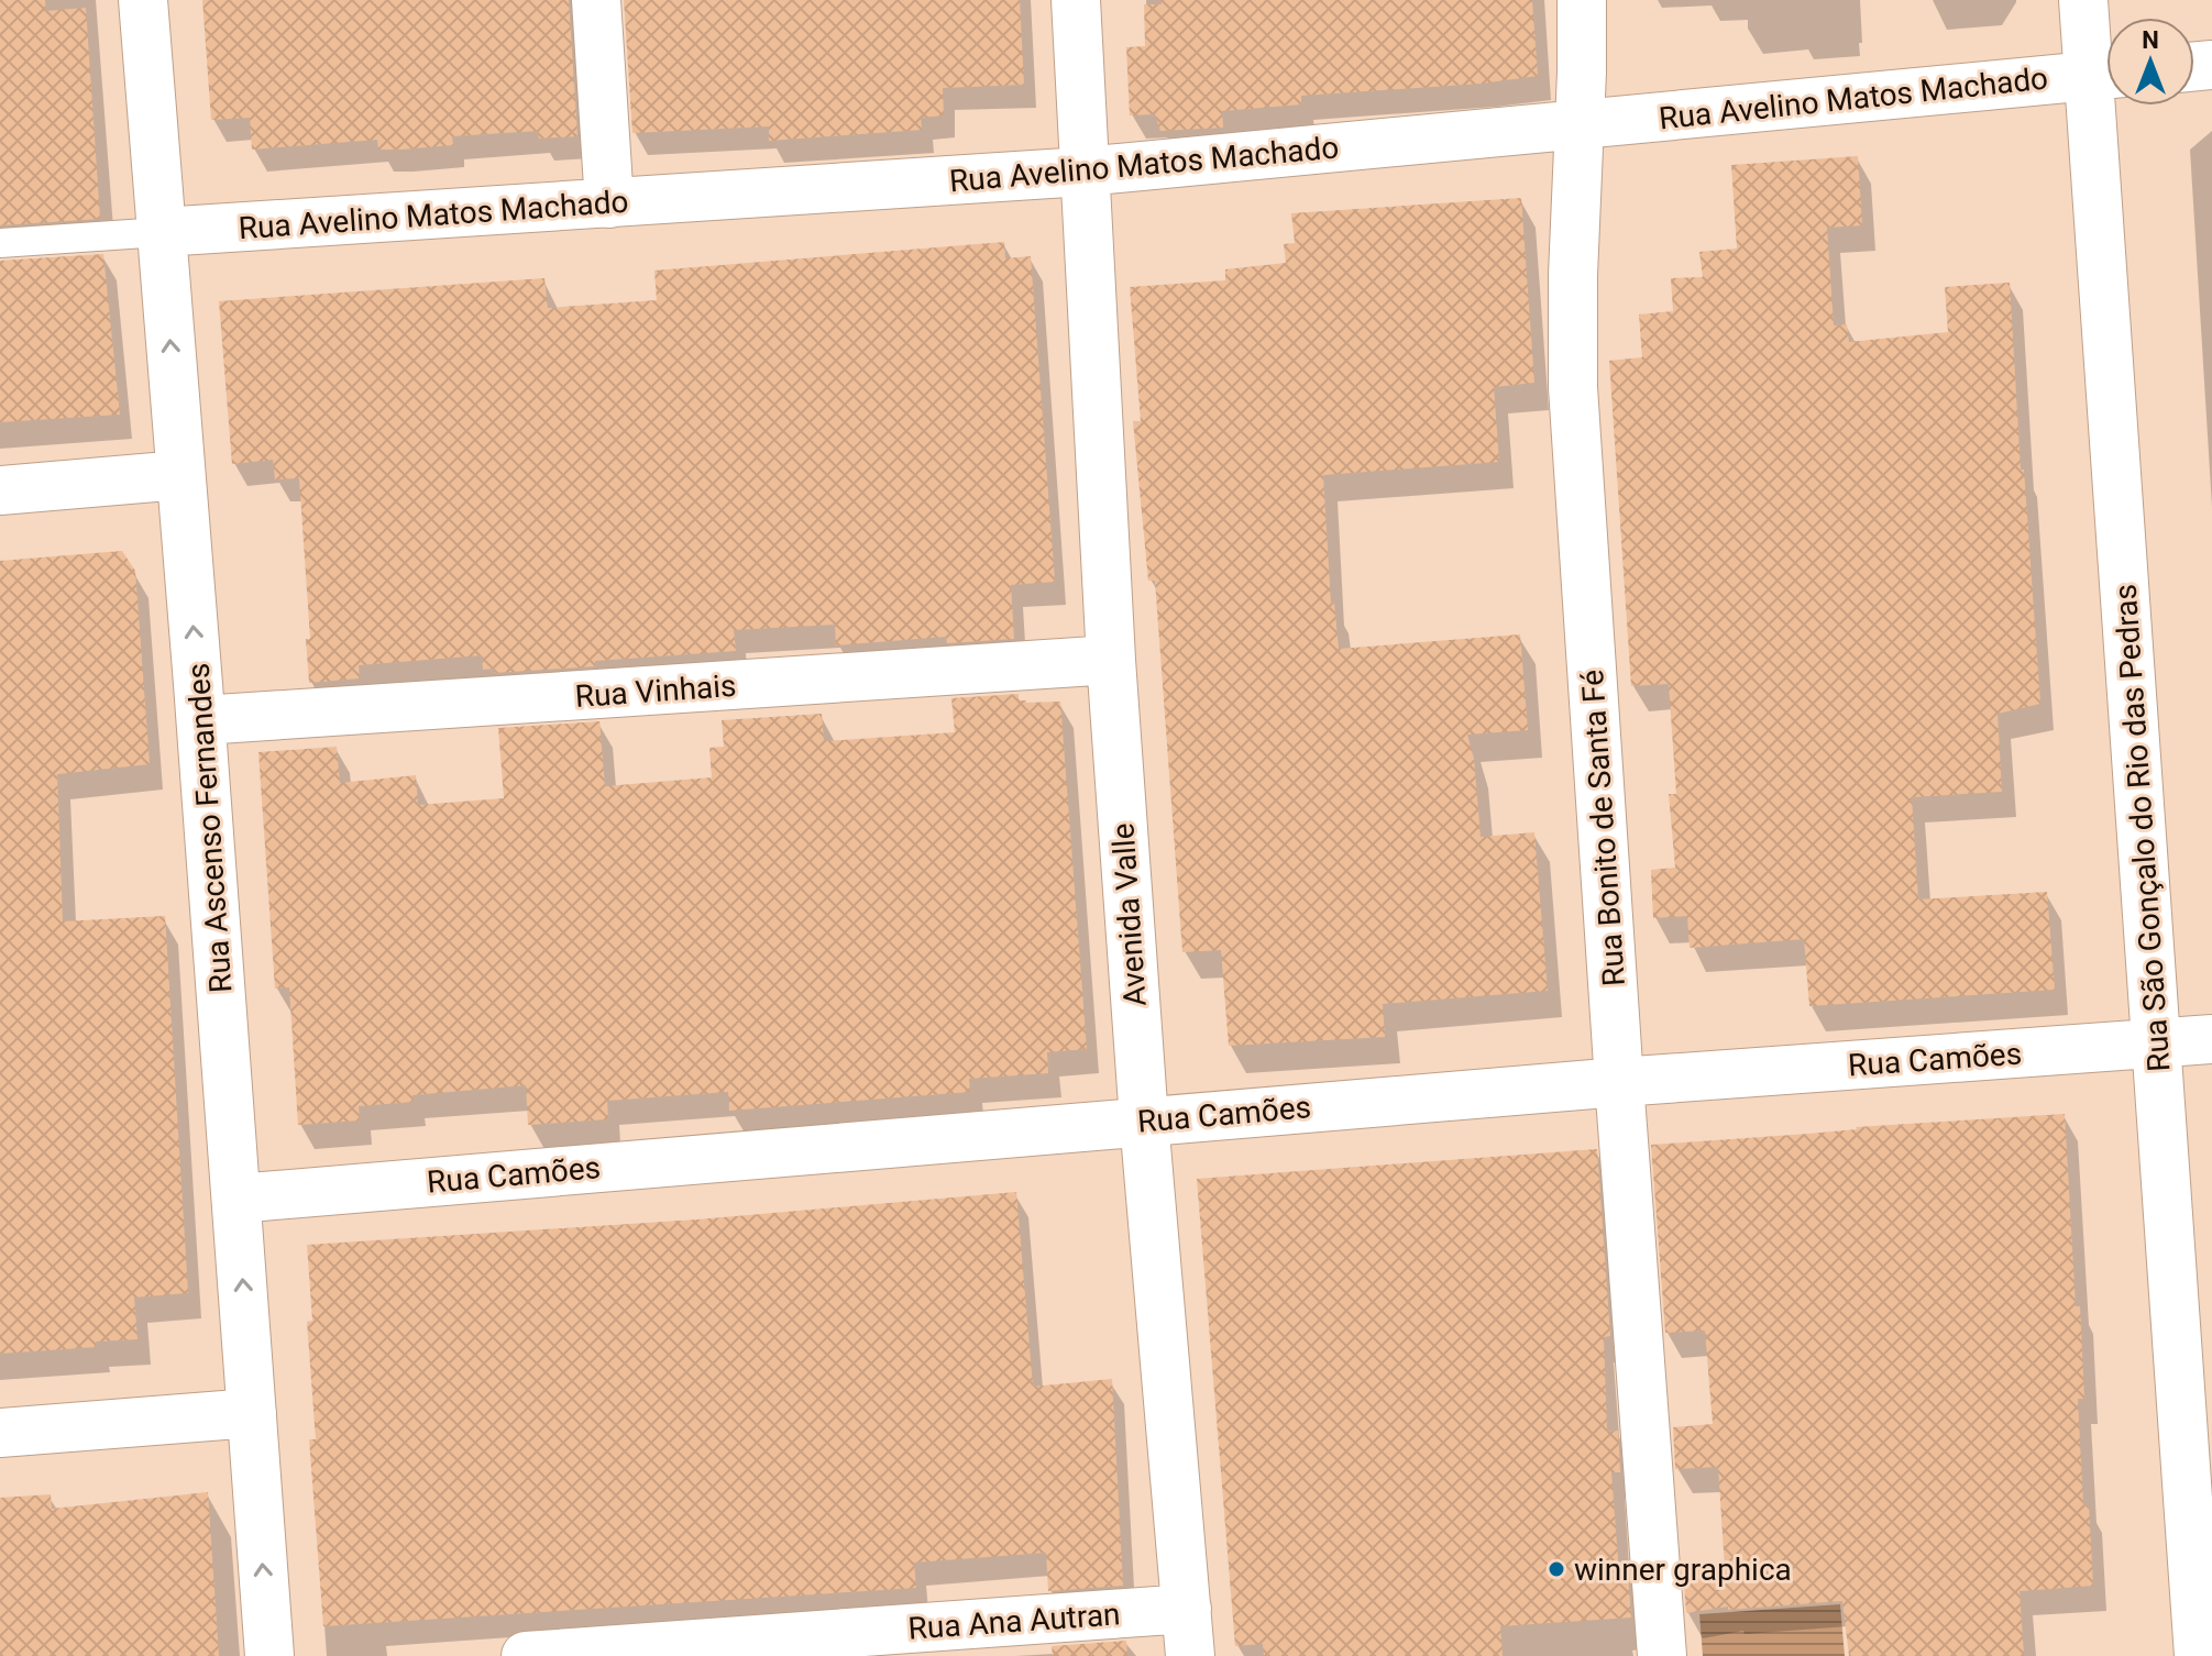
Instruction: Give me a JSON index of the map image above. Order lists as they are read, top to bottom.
{
  "streets": {
    "street": [
      "Rua Avelino Matos Machado",
      "Rua Vinhais",
      "Rua Ascenso Fernandes",
      "Rua Bonito de Santa Fé",
      "Rua São Gonçalo do Rio das Pedras",
      "Avenida Valle",
      "Rua Camões",
      "Rua Ana Autran"
    ]
  },
  "crossings": [
    ["Rua Avelino Matos Machado", "Rua Ascenso Fernandes"],
    ["Rua Avelino Matos Machado", "Rua Bonito de Santa Fé"],
    ["Rua Avelino Matos Machado", "Rua São Gonçalo do Rio das Pedras"],
    ["Rua Avelino Matos Machado", "Avenida Valle"],
    ["Rua Vinhais", "Rua Ascenso Fernandes"],
    ["Rua Vinhais", "Avenida Valle"],
    ["Rua Ascenso Fernandes", "Rua Camões"],
    ["Rua Bonito de Santa Fé", "Rua Camões"],
    ["Rua São Gonçalo do Rio das Pedras", "Rua Camões"],
    ["Avenida Valle", "Rua Camões"],
    ["Avenida Valle", "Rua Ana Autran"]
  ],
  "one_way": ["Rua Ascenso Fernandes"],
  "places": ["winner graphica"],
  "north": "top"
}
